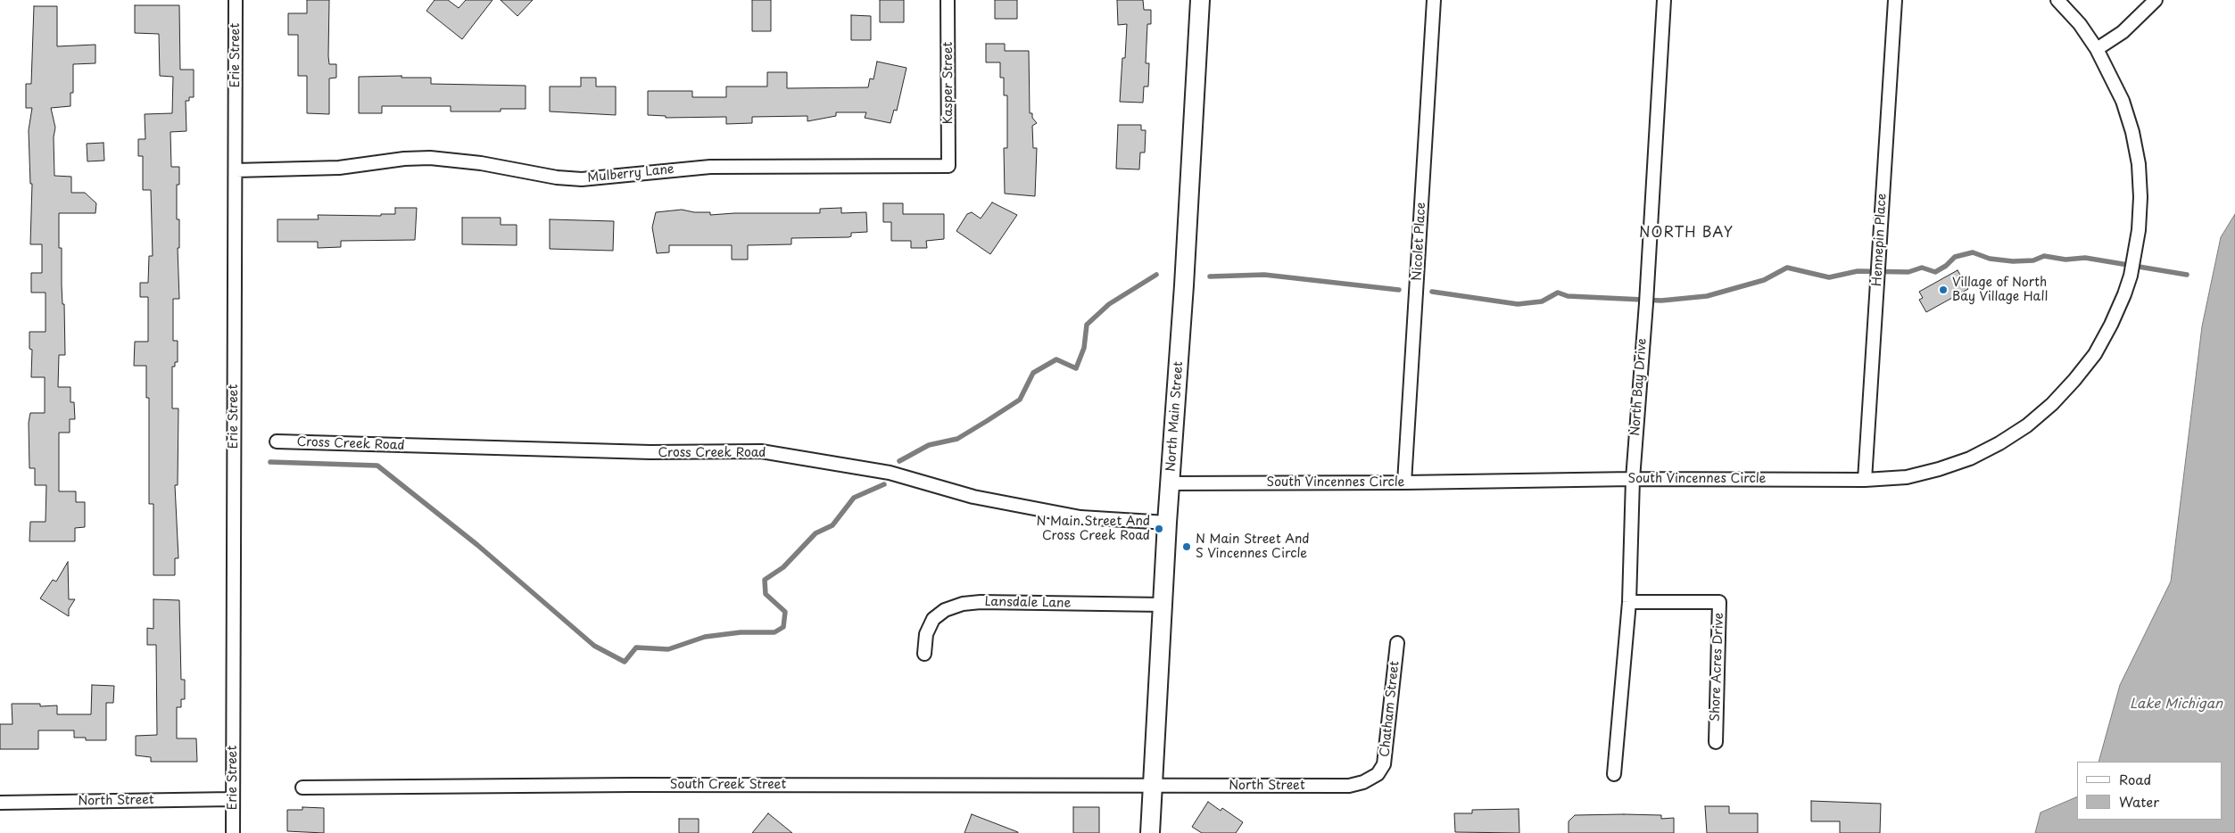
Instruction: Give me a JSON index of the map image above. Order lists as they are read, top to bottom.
{
  "streets": {
    "main road": ["North Main Street"],
    "street": [
      "Erie Street",
      "Kasper Street",
      "Mulberry Lane",
      "Hennepin Place",
      "Nicolet Place",
      "North Bay Drive",
      "Cross Creek Road",
      "South Vincennes Circle",
      "Lansdale Lane",
      "Shore Acres Drive",
      "Chatham Street",
      "South Creek Street",
      "North Street"
    ]
  },
  "crossings": [
    ["Erie Street", "Mulberry Lane"],
    ["Erie Street", "North Street"],
    ["Kasper Street", "Mulberry Lane"],
    ["Hennepin Place", "South Vincennes Circle"],
    ["Nicolet Place", "South Vincennes Circle"],
    ["North Bay Drive", "South Vincennes Circle"],
    ["North Bay Drive", "Shore Acres Drive"],
    ["North Main Street", "Cross Creek Road"],
    ["North Main Street", "South Vincennes Circle"],
    ["North Main Street", "Lansdale Lane"],
    ["North Main Street", "South Creek Street"],
    ["North Main Street", "North Street"],
    ["Chatham Street", "North Street"],
    ["South Creek Street", "North Street"]
  ],
  "districts": ["NORTH BAY"],
  "water": ["Lake Michigan"],
  "places": ["Village of North Bay Village Hall", "N Main Street And Cross Creek Road", "N Main Street And S Vincennes Circle"],
  "legend": ["Road", "Water"]
}
